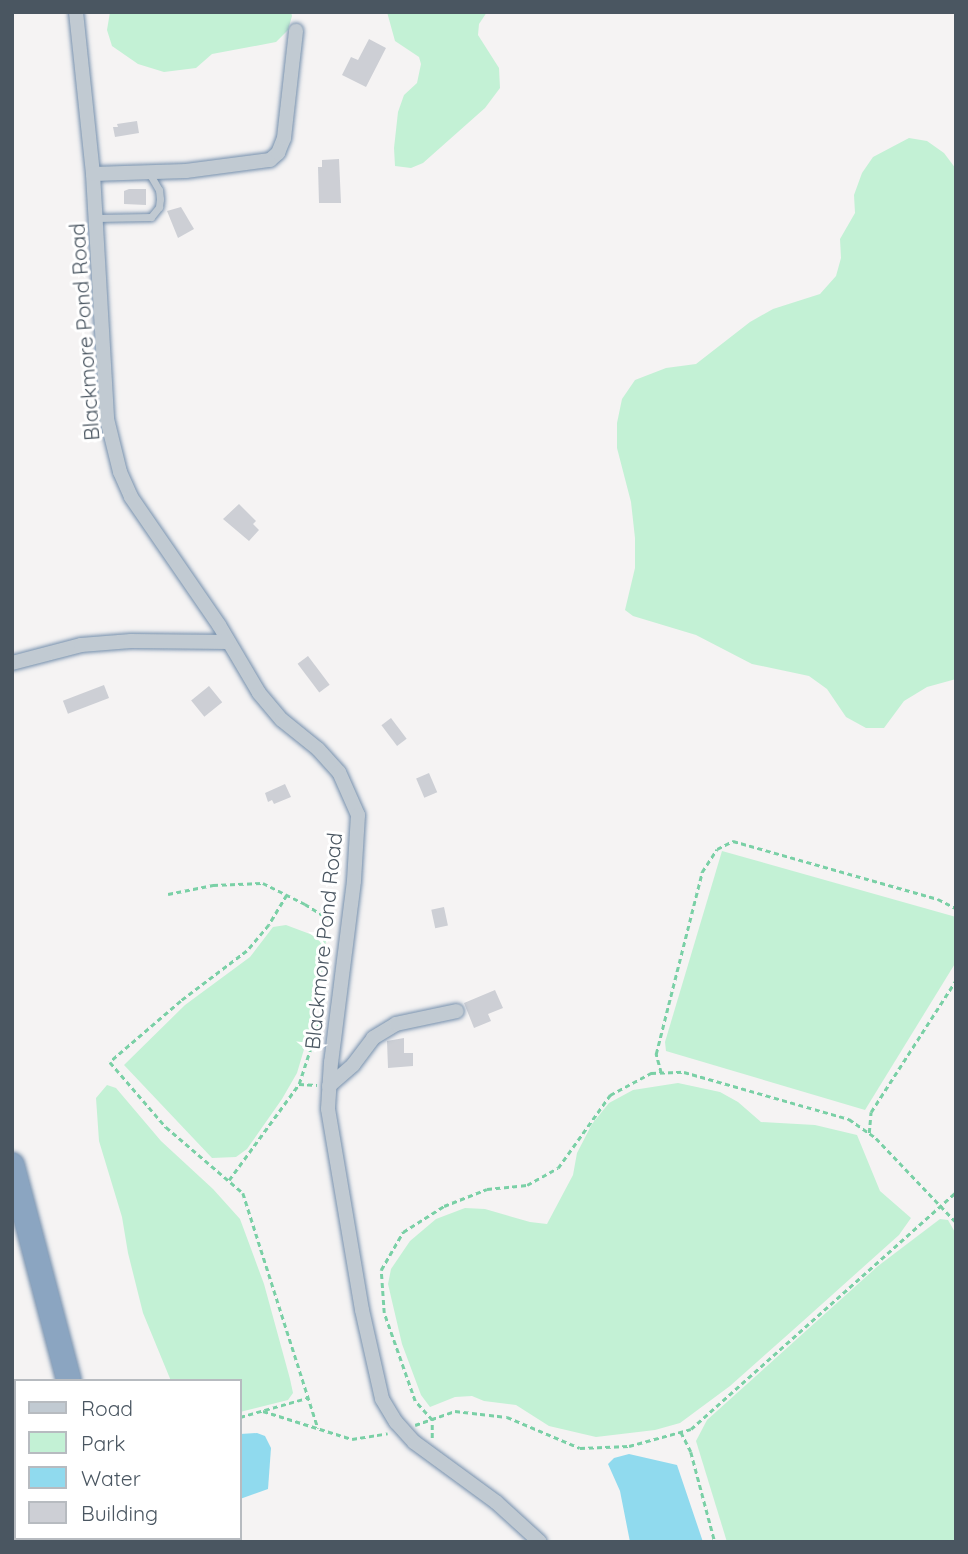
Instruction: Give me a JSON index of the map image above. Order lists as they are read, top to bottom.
{
  "streets": {
    "street": ["Blackmore Pond Road"]
  },
  "legend": [
    "Road",
    "Park",
    "Water",
    "Building"
  ]
}
